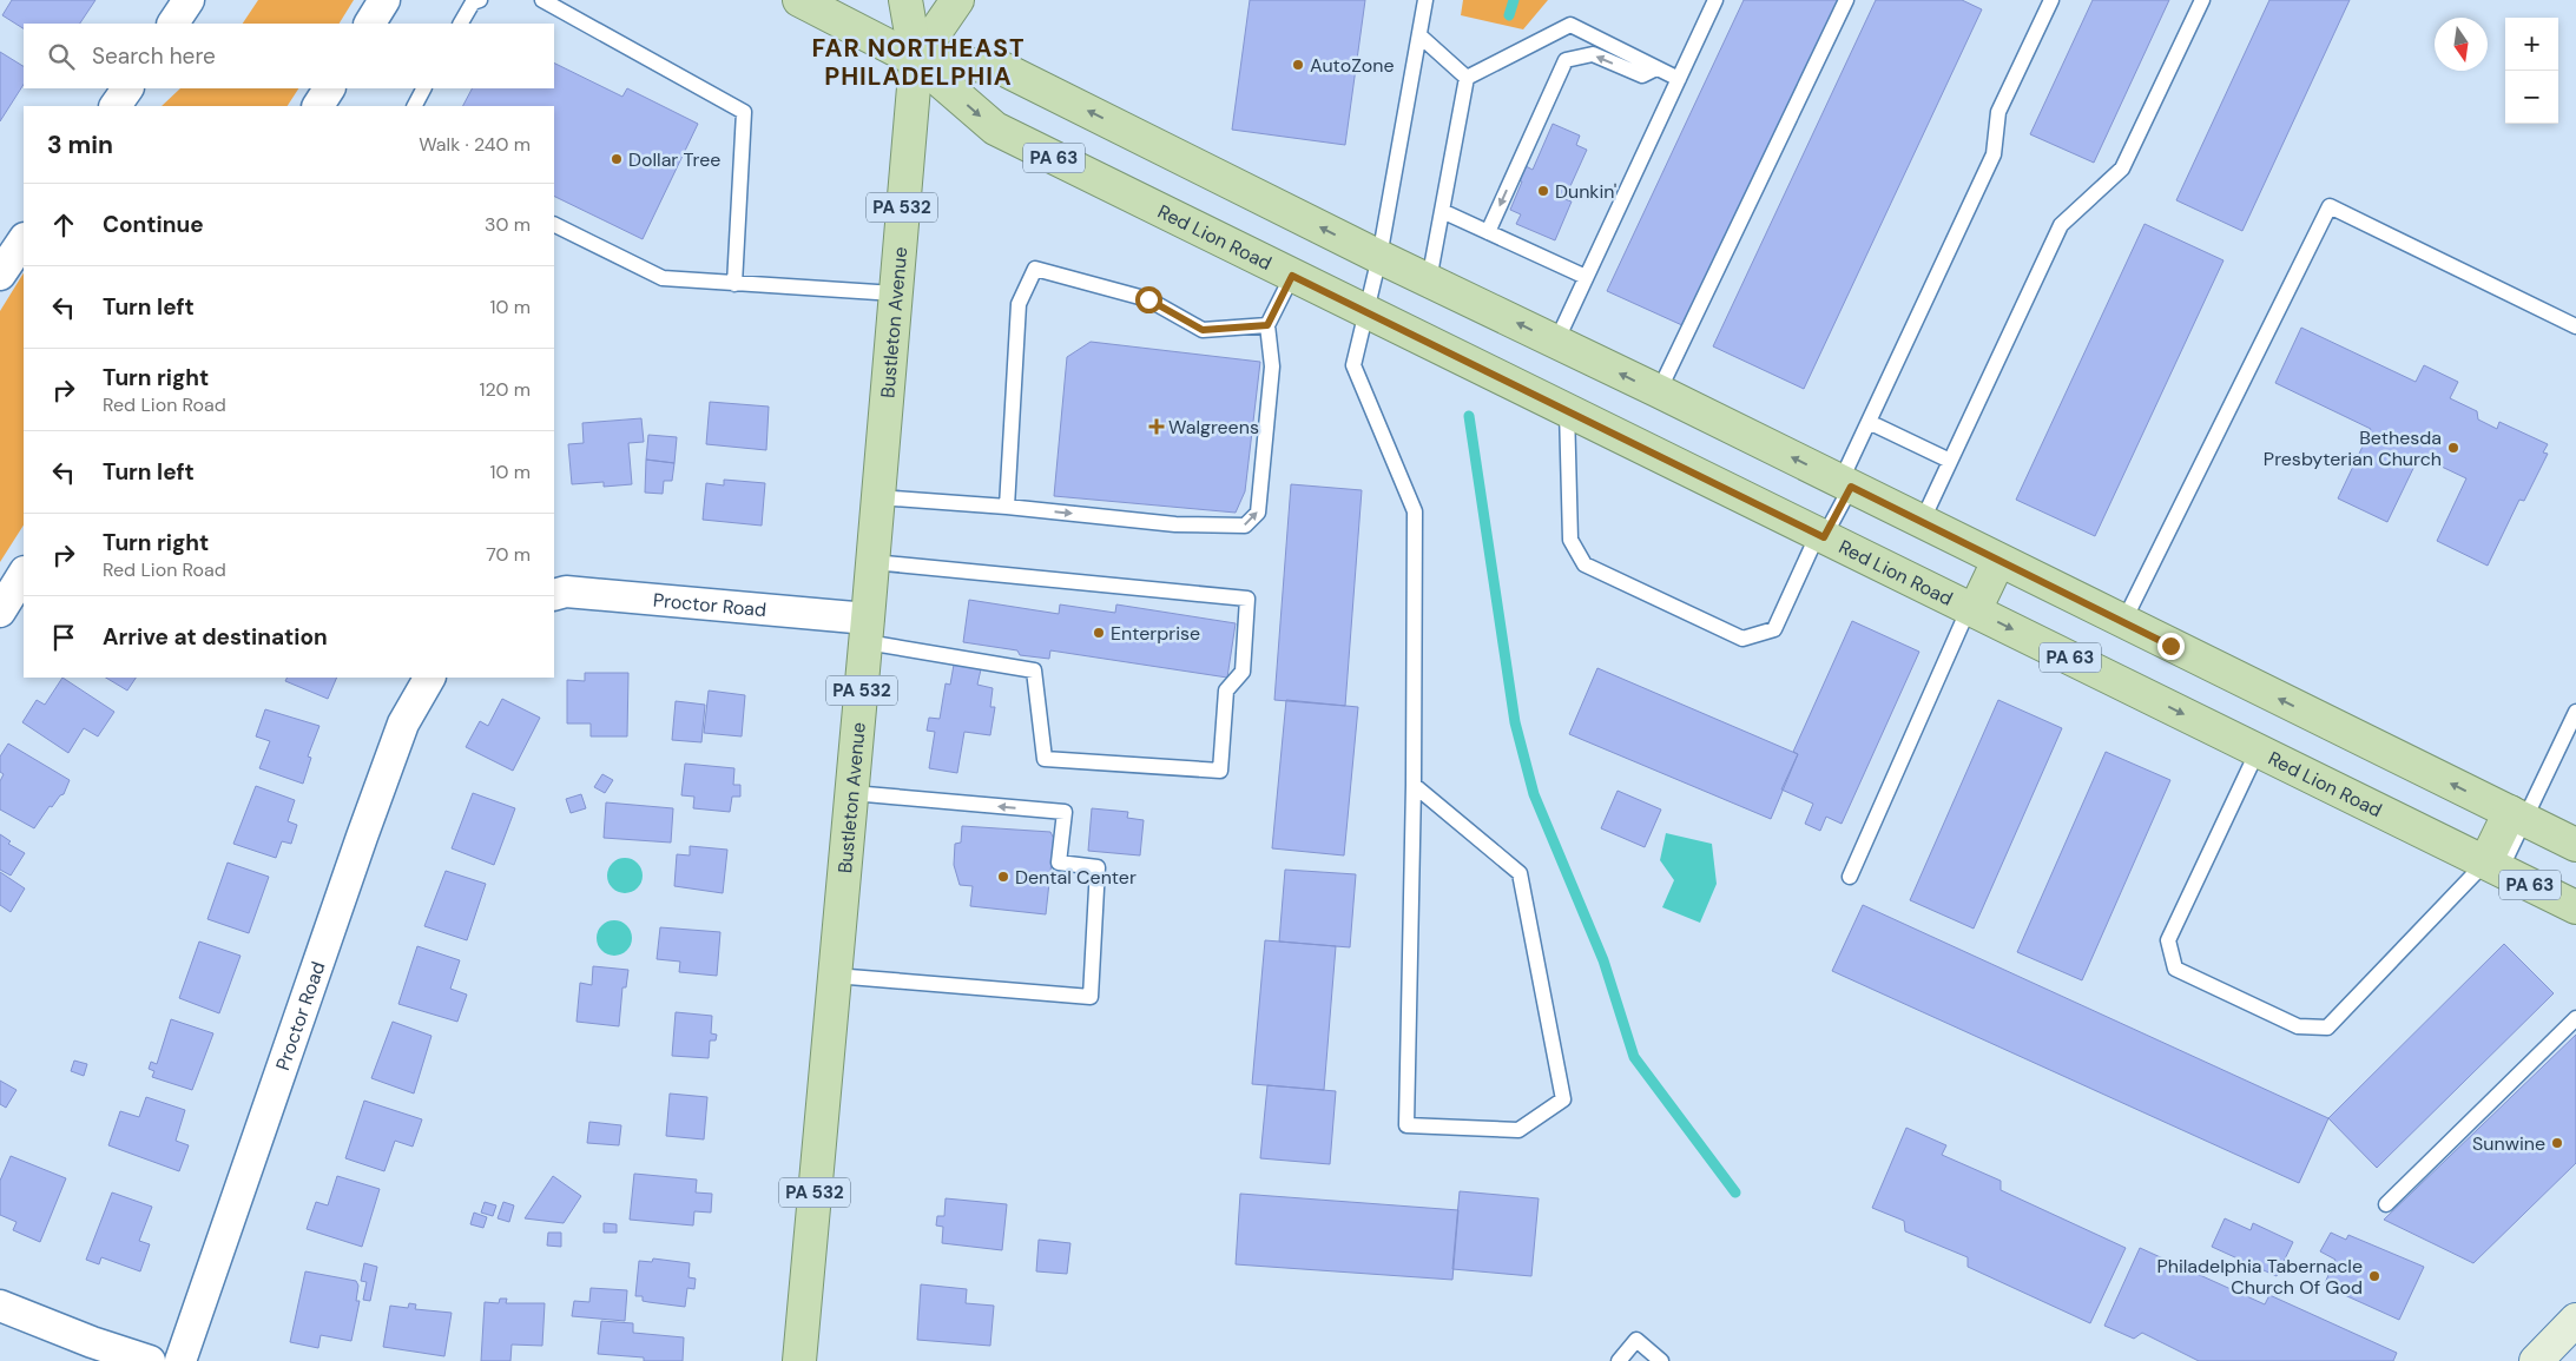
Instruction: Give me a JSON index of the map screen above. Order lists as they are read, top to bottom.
{
  "streets": {
    "main road": [
      "PA 63",
      "PA 532",
      "Red Lion Road",
      "Bustleton Avenue"
    ],
    "street": ["Proctor Road"]
  },
  "crossings": [
    ["Red Lion Road", "Bustleton Avenue"],
    ["Bustleton Avenue", "Proctor Road"]
  ],
  "districts": ["FAR NORTHEAST PHILADELPHIA"],
  "places": {
    "other": [
      "AutoZone",
      "Dollar Tree",
      "Dunkin'",
      "Bethesda Presbyterian Church",
      "Enterprise",
      "Dental Center",
      "Sunwine",
      "Philadelphia Tabernacle Church Of God"
    ],
    "health": ["Walgreens"]
  },
  "north": "bottom",
  "page": {
    "map_buttons": ["+", "−"],
    "search": "Search here",
    "heading": ["3 min", "Walk · 240 m"],
    "list": [
      ["Continue", "30 m"],
      ["Turn left", "10 m"],
      ["Turn right", "Red Lion Road", "120 m"],
      ["Turn left", "10 m"],
      ["Turn right", "Red Lion Road", "70 m"],
      "Arrive at destination"
    ]
  }
}
